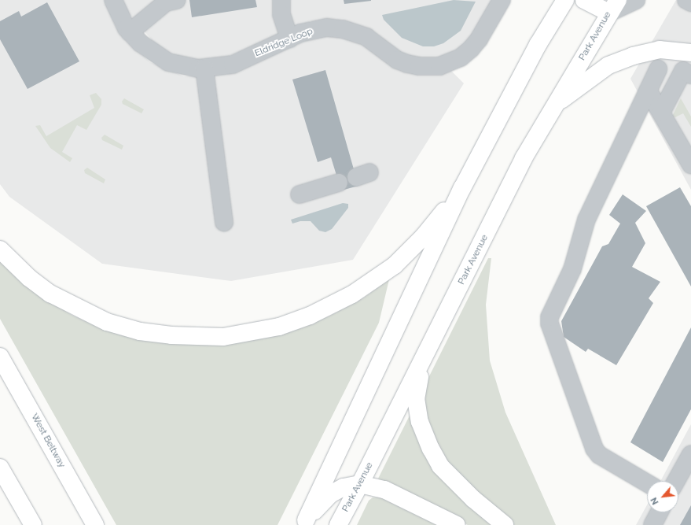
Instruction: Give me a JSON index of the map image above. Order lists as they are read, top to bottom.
{
  "streets": {
    "highway": ["Park Avenue", "West Beltway"],
    "street": ["Eldridge Loop"]
  },
  "north": "bottom left"
}
